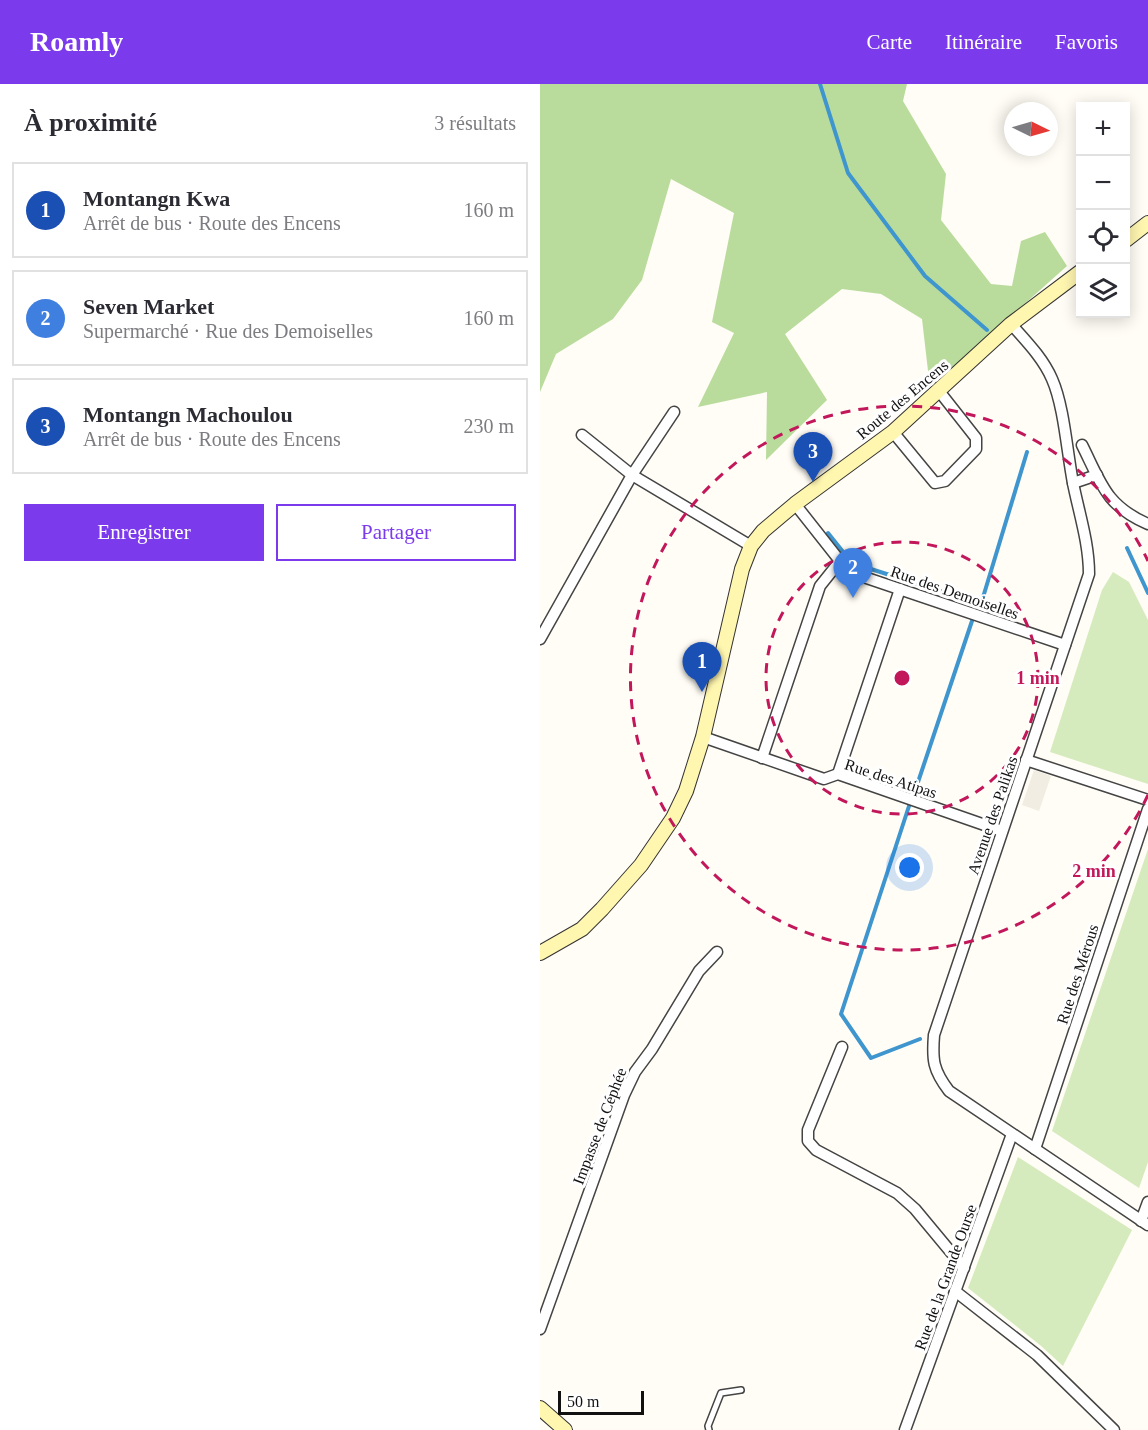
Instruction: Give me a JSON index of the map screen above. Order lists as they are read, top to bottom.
{
  "streets": {
    "street": [
      "Route des Encens",
      "Rue des Demoiselles",
      "Rue des Atipas",
      "Avenue des Palikas",
      "Rue des Mérous",
      "Impasse de Céphée",
      "Rue de la Grande Ourse"
    ]
  },
  "crossings": [
    ["Route des Encens", "Rue des Demoiselles"],
    ["Route des Encens", "Rue des Atipas"],
    ["Route des Encens", "Avenue des Palikas"],
    ["Rue des Demoiselles", "Avenue des Palikas"],
    ["Rue des Atipas", "Avenue des Palikas"],
    ["Avenue des Palikas", "Rue des Mérous"],
    ["Avenue des Palikas", "Rue de la Grande Ourse"]
  ],
  "scale_bar": "50 m",
  "north": "right",
  "page": {
    "header": "Roamly",
    "nav": ["Carte", "Itinéraire", "Favoris"],
    "heading": ["À proximité", "3 résultats"],
    "map_buttons": ["+", "−"],
    "list": [
      {
        "mark": "1",
        "name": "Montangn Kwa",
        "note": "Arrêt de bus · Route des Encens",
        "value": "160 m"
      },
      {
        "mark": "2",
        "name": "Seven Market",
        "note": "Supermarché · Rue des Demoiselles",
        "value": "160 m"
      },
      {
        "mark": "3",
        "name": "Montangn Machoulou",
        "note": "Arrêt de bus · Route des Encens",
        "value": "230 m"
      }
    ],
    "pins": ["3", "2", "1"],
    "buttons": ["Enregistrer", "Partager"],
    "scale": "50 m"
  },
  "rings": ["1 min", "2 min"]
}
